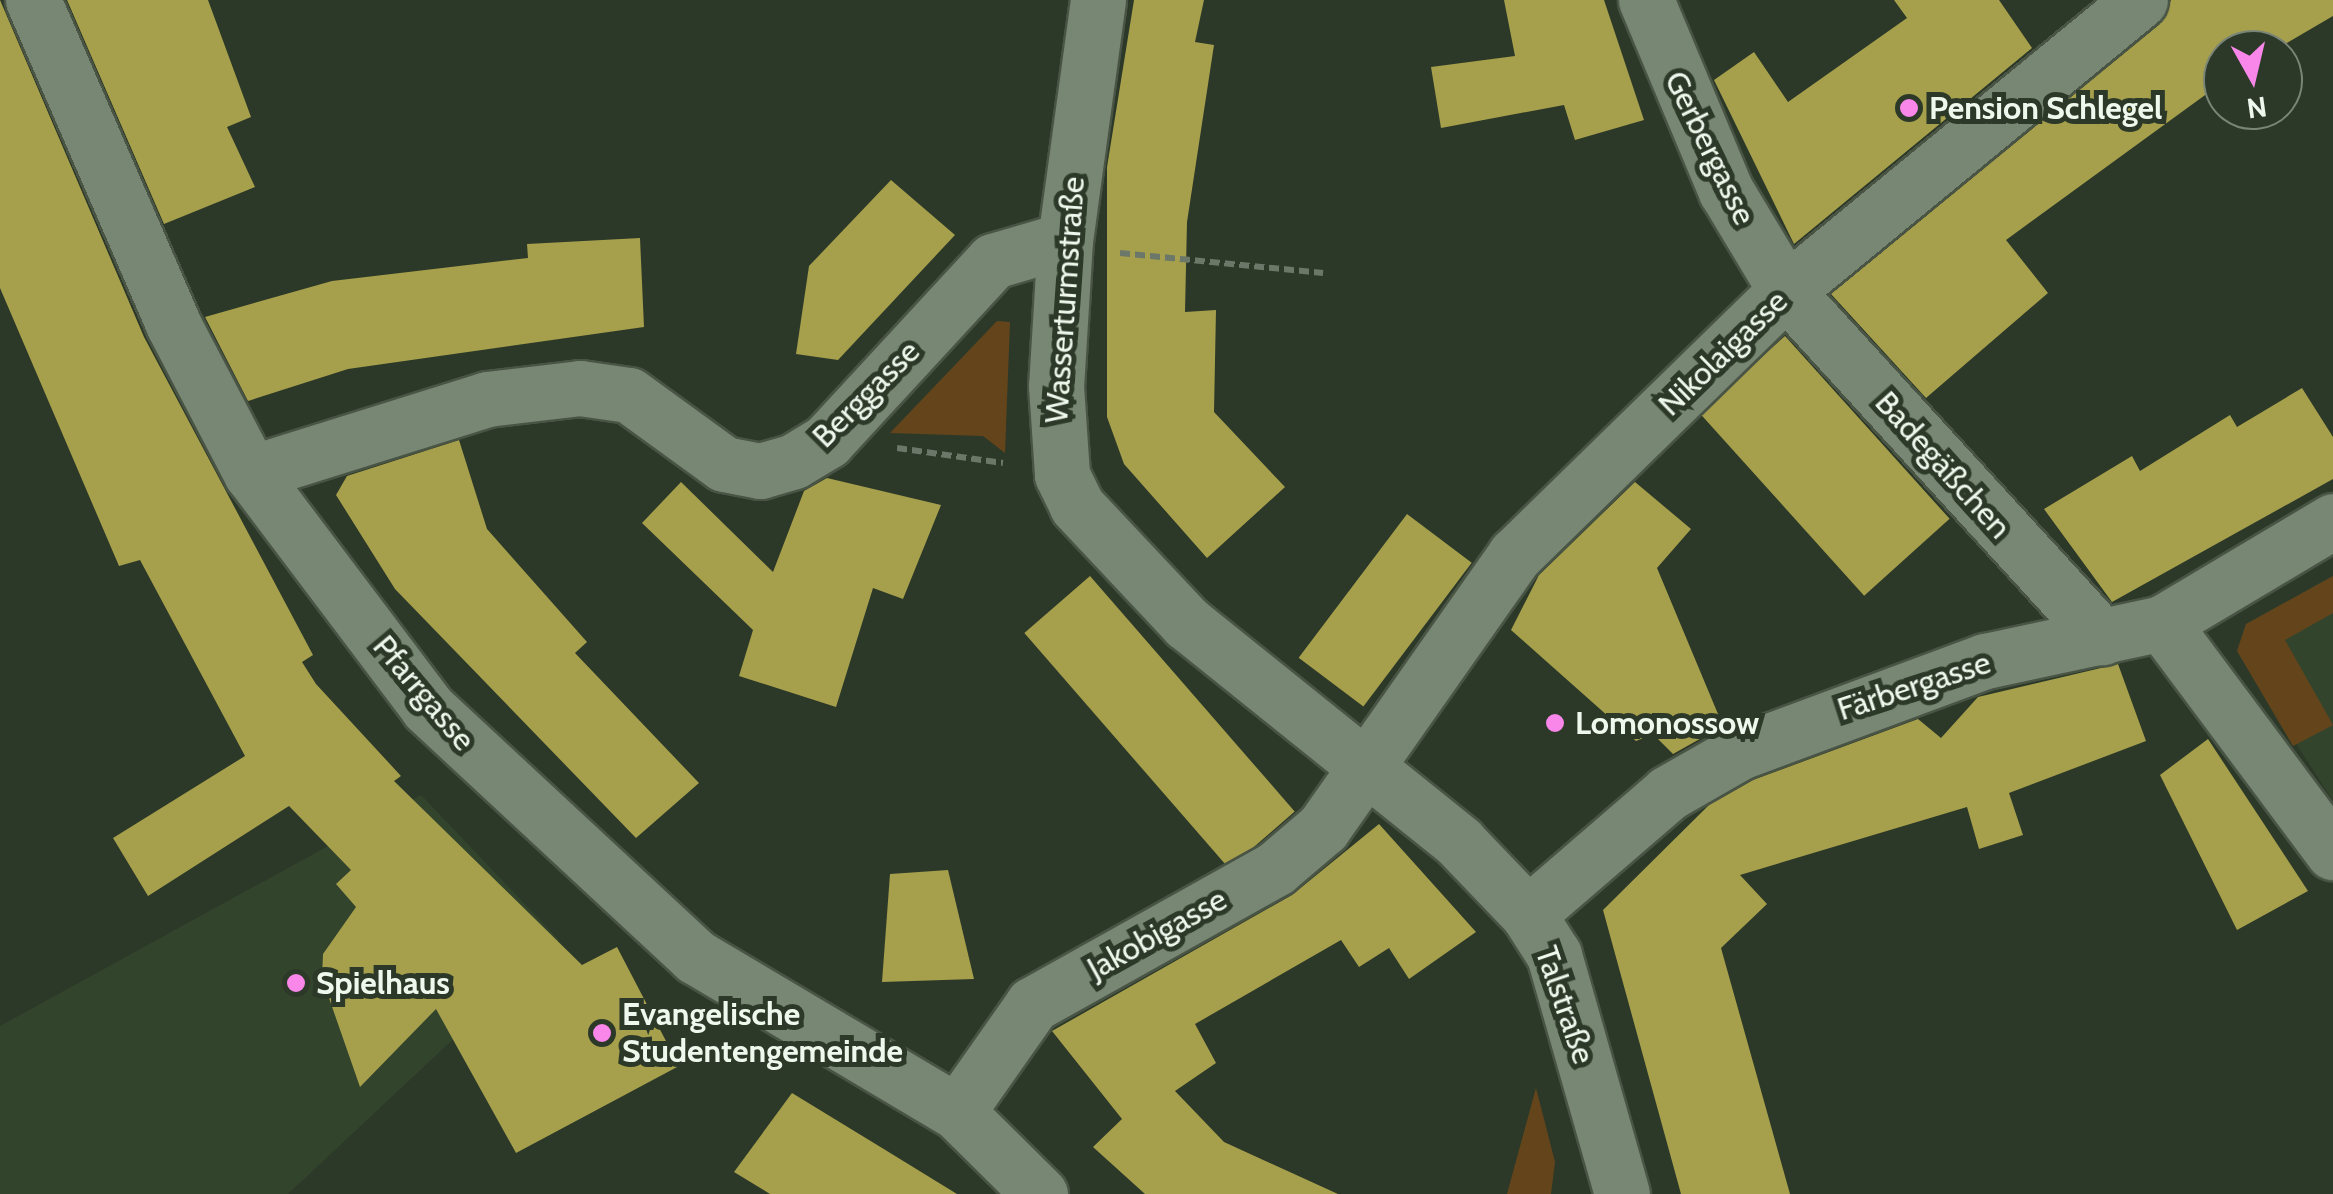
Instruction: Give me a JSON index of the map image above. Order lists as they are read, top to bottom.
{
  "streets": {
    "street": [
      "Gerbergasse",
      "Wasserturmstraße",
      "Nikolaigasse",
      "Berggasse",
      "Badegäßchen",
      "Färbergasse",
      "Pfarrgasse",
      "Jakobigasse",
      "Talstraße"
    ]
  },
  "crossings": [
    ["Gerbergasse", "Nikolaigasse"],
    ["Gerbergasse", "Badegäßchen"],
    ["Wasserturmstraße", "Nikolaigasse"],
    ["Wasserturmstraße", "Berggasse"],
    ["Wasserturmstraße", "Jakobigasse"],
    ["Wasserturmstraße", "Talstraße"],
    ["Nikolaigasse", "Badegäßchen"],
    ["Nikolaigasse", "Jakobigasse"],
    ["Nikolaigasse", "Talstraße"],
    ["Berggasse", "Pfarrgasse"],
    ["Badegäßchen", "Färbergasse"],
    ["Färbergasse", "Talstraße"],
    ["Pfarrgasse", "Jakobigasse"],
    ["Jakobigasse", "Talstraße"]
  ],
  "places": [
    "Pension Schlegel",
    "Lomonossow",
    "Spielhaus",
    "Evangelische Studentengemeinde"
  ],
  "north": "bottom"
}
